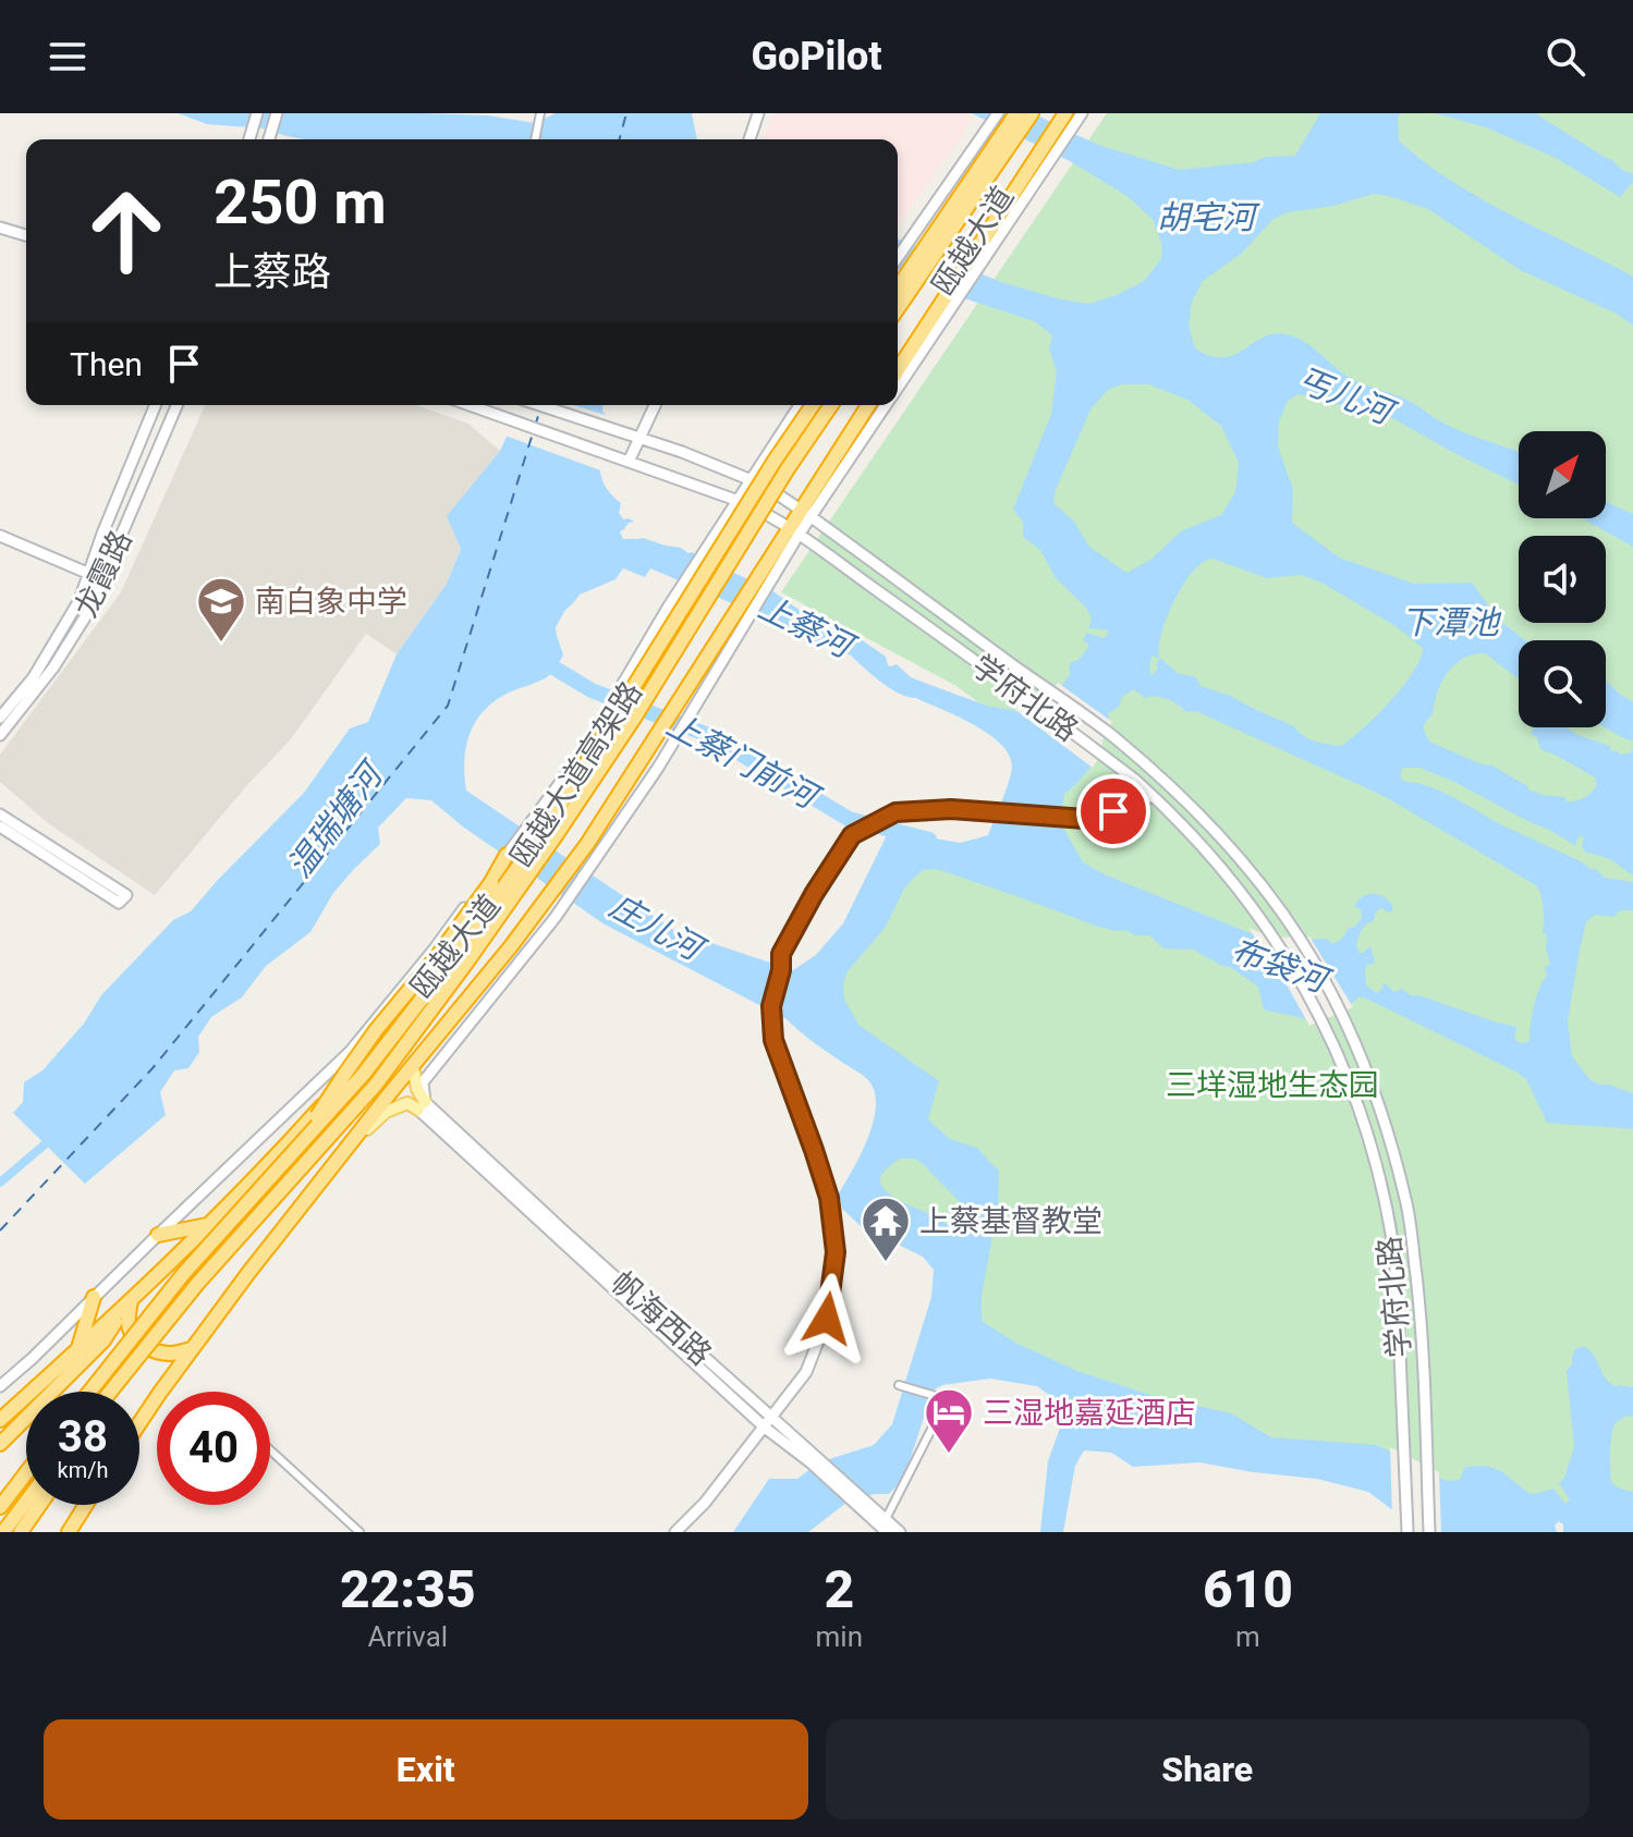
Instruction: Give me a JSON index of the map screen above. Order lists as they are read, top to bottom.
{
  "streets": {
    "highway": ["瓯越大道", "瓯越大道高架路"],
    "main road": ["龙霞路", "学府北路", "帆海西路"]
  },
  "crossings": [
    ["瓯越大道", "学府北路"]
  ],
  "water": [
    "胡宅河",
    "丐儿河",
    "下潭池",
    "上蔡河",
    "上蔡门前河",
    "温瑞塘河",
    "庄儿河",
    "布袋河"
  ],
  "parks": ["三垟湿地生态园"],
  "places": {
    "school or university": ["南白象中学"],
    "temple": ["上蔡基督教堂"],
    "hotel": ["三湿地嘉延酒店"]
  },
  "north": "top right",
  "page": {
    "header": "GoPilot",
    "turn": ["250 m", "上蔡路"],
    "then": "Then",
    "speed": "38 km/h",
    "limit": "40",
    "eta": [
      "22:35",
      "Arrival",
      "2",
      "min",
      "610",
      "m"
    ],
    "buttons": ["Exit", "Share"]
  }
}
